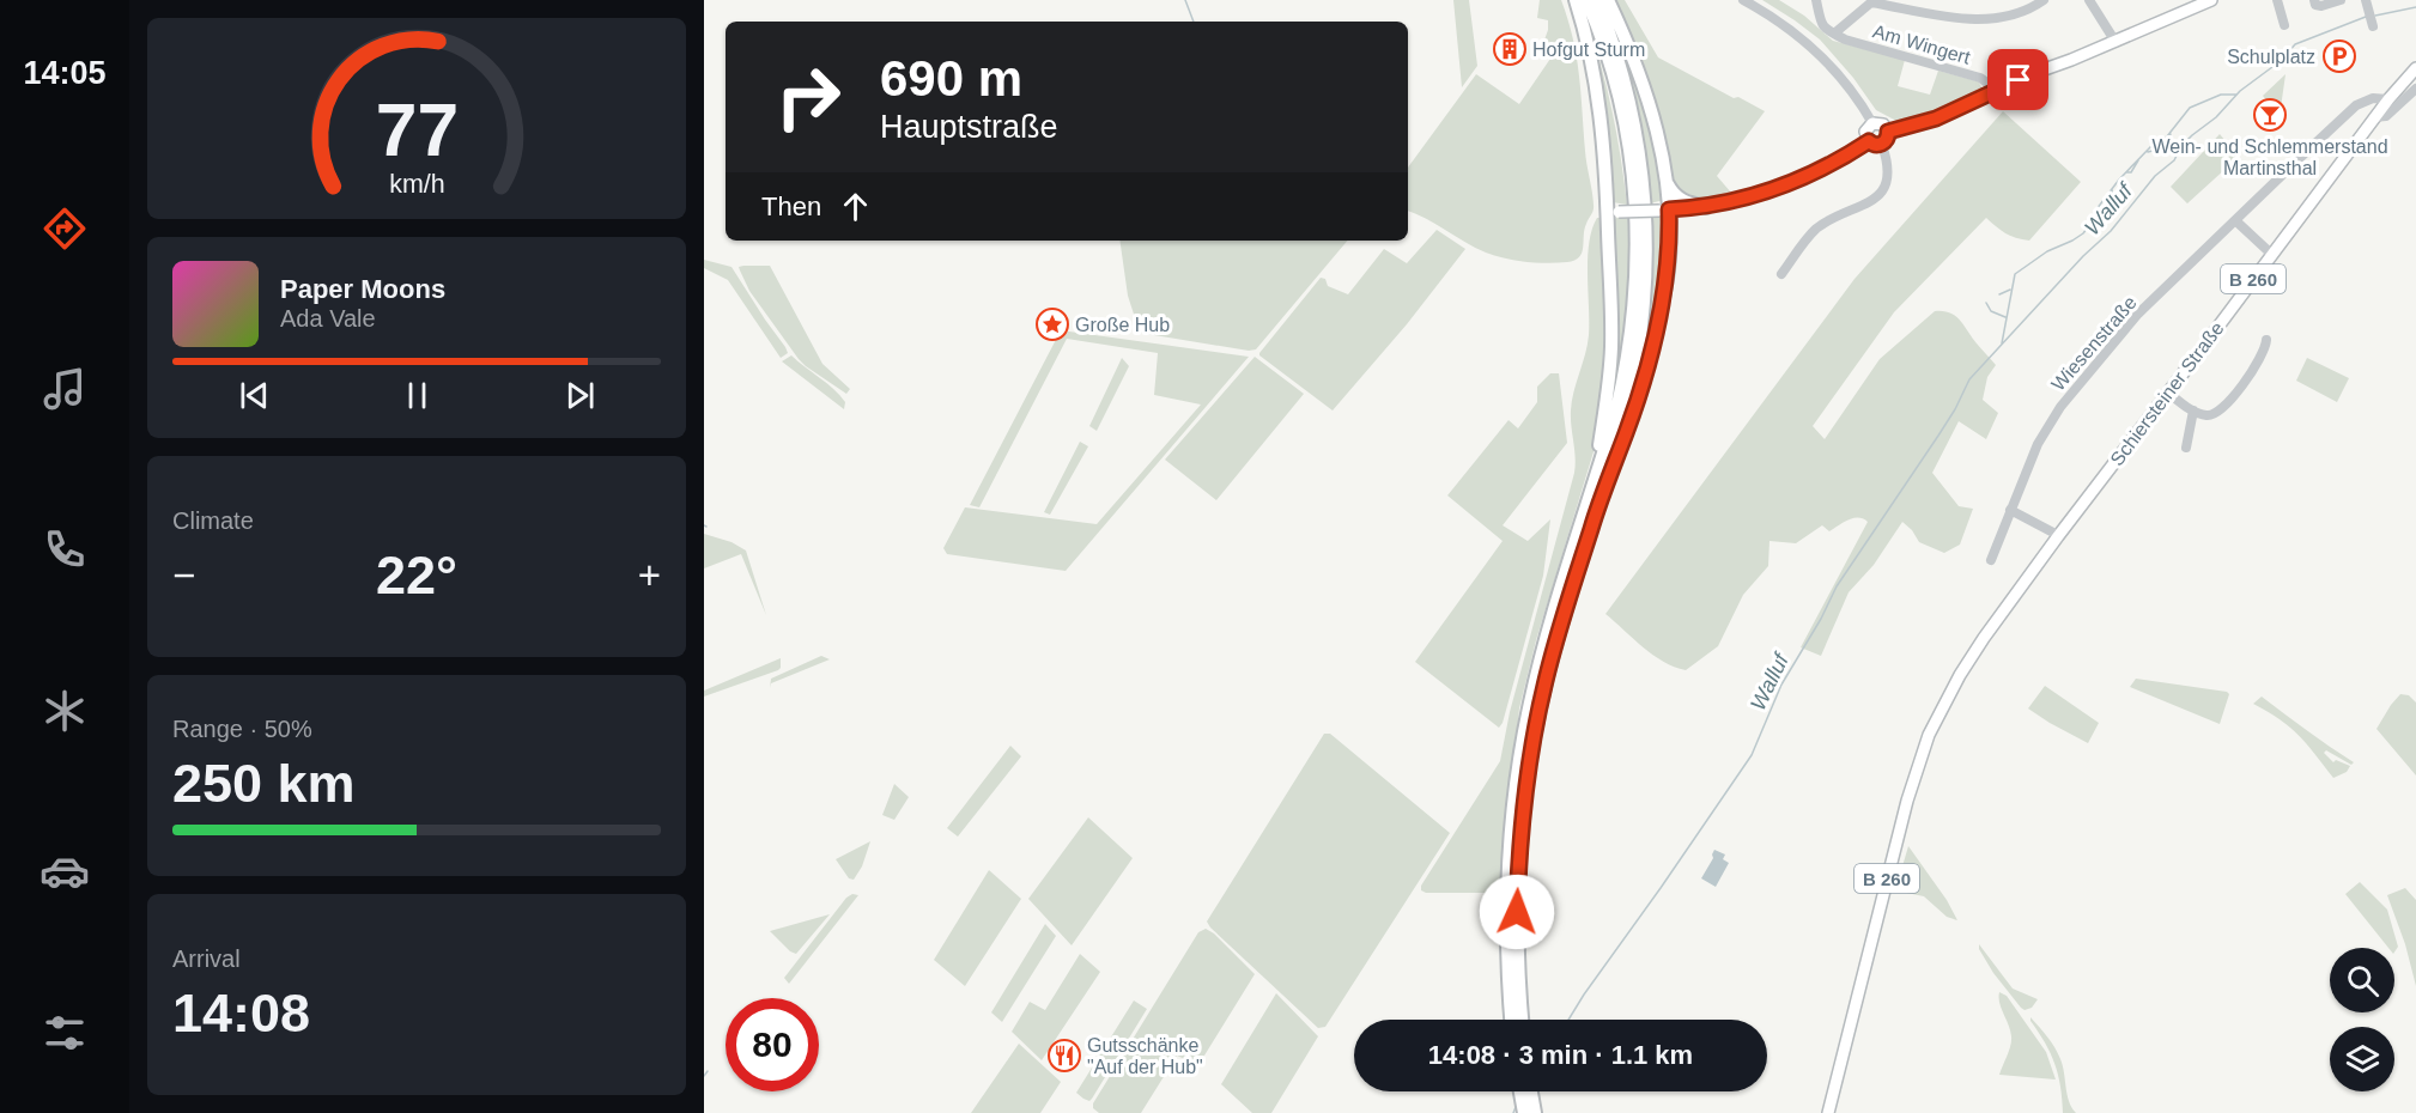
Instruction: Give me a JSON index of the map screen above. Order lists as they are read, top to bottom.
{
  "streets": {
    "main road": ["B 260", "Schiersteiner Straße"],
    "street": ["Am Wingert", "Wiesenstraße"]
  },
  "crossings": [
    ["Wiesenstraße", "Schiersteiner Straße"]
  ],
  "water": ["Walluf"],
  "places": {
    "building": ["Hofgut Sturm"],
    "parking": ["Schulplatz"],
    "bar": ["Wein- und Schlemmerstand Martinsthal"],
    "place": ["Große Hub"],
    "restaurant": ["Gutsschänke \"Auf der Hub\""]
  },
  "page": {
    "tabs": "14:05",
    "turn": ["690 m", "Hauptstraße"],
    "then": "Then",
    "song": ["Paper Moons", "Ada Vale"],
    "tile": [
      "Climate",
      ["Range · 50%", "250 km"],
      ["Arrival", "14:08"]
    ],
    "heat": ["−", "22°", "+"],
    "limit": "80",
    "trip": "14:08 · 3 min · 1.1 km",
    "gauge": ["77", "km/h"]
  }
}
